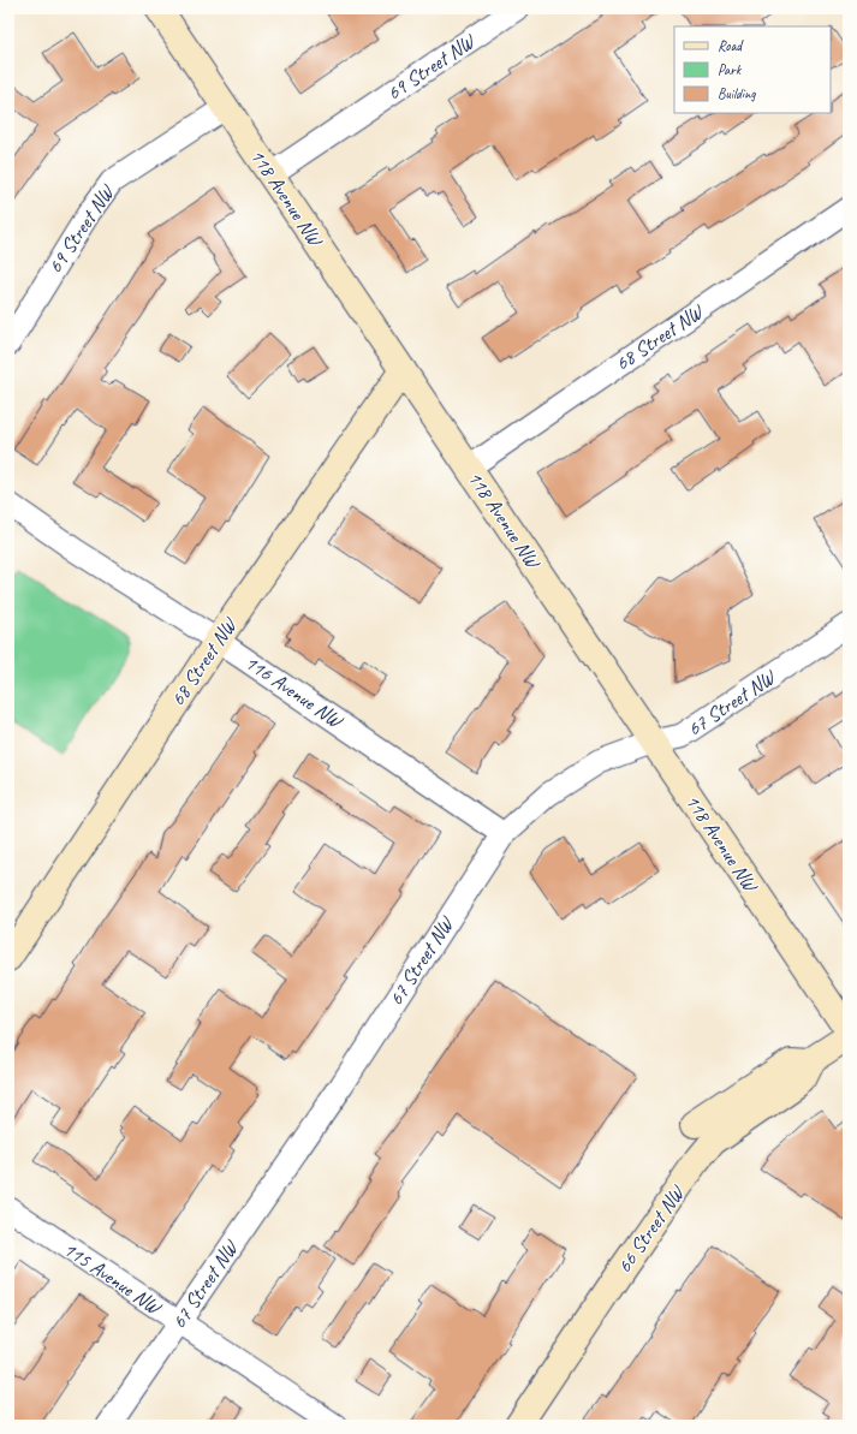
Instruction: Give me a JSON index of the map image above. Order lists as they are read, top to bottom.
{
  "streets": {
    "street": [
      "69 Street NW",
      "118 Avenue NW",
      "68 Street NW",
      "116 Avenue NW",
      "67 Street NW",
      "66 Street NW",
      "115 Avenue NW"
    ]
  },
  "crossings": [
    ["69 Street NW", "118 Avenue NW"],
    ["118 Avenue NW", "68 Street NW"],
    ["118 Avenue NW", "67 Street NW"],
    ["68 Street NW", "116 Avenue NW"],
    ["116 Avenue NW", "67 Street NW"],
    ["67 Street NW", "115 Avenue NW"]
  ],
  "legend": ["Road", "Park", "Building"]
}
